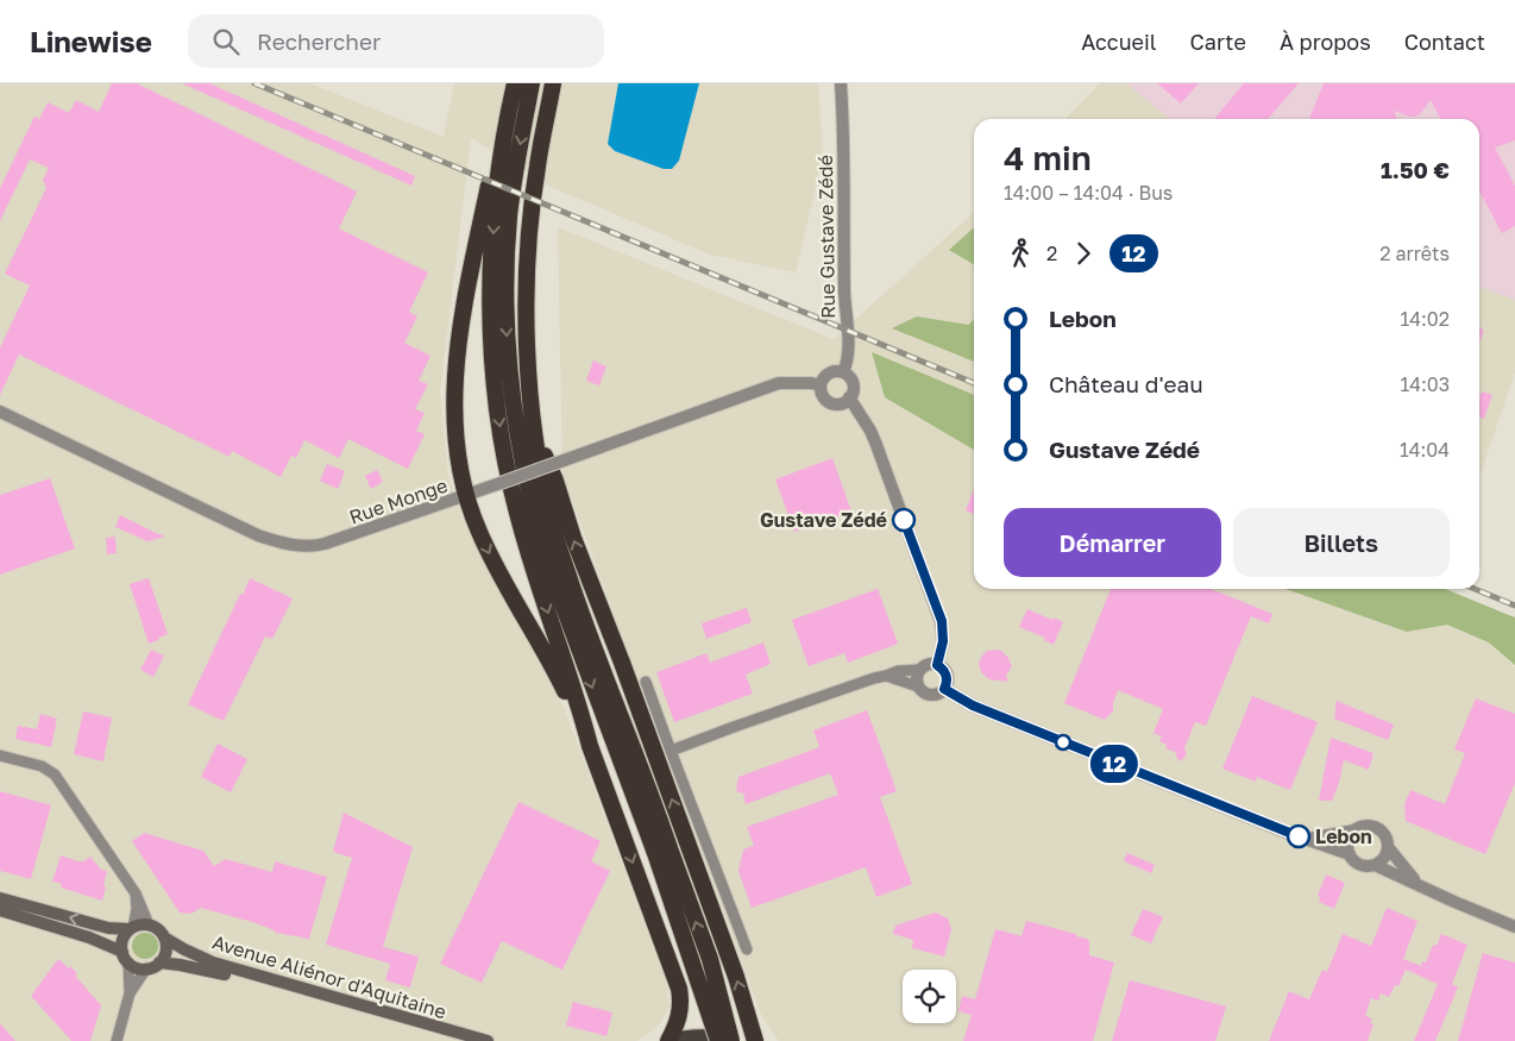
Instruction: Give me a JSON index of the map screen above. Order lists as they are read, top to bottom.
{
  "streets": {
    "main road": ["Avenue Aliénor d'Aquitaine"],
    "street": ["Rue Gustave Zédé", "Rue Monge"]
  },
  "crossings": [
    ["Rue Gustave Zédé", "Rue Monge"]
  ],
  "places": ["Gustave Zédé", "Lebon"],
  "lines": ["bus line 12"],
  "page": {
    "header": "Linewise",
    "search": "Rechercher",
    "nav": [
      "Accueil",
      "Carte",
      "À propos",
      "Contact"
    ],
    "on_map": "12",
    "heading": ["4 min", "14:00 – 14:04 · Bus", "1.50 €"],
    "legs": ["2", "12", "2 arrêts"],
    "list": [
      {
        "name": "Lebon",
        "value": "14:02"
      },
      {
        "name": "Château d'eau",
        "value": "14:03"
      },
      {
        "name": "Gustave Zédé",
        "value": "14:04"
      }
    ],
    "buttons": ["Démarrer", "Billets"]
  }
}
